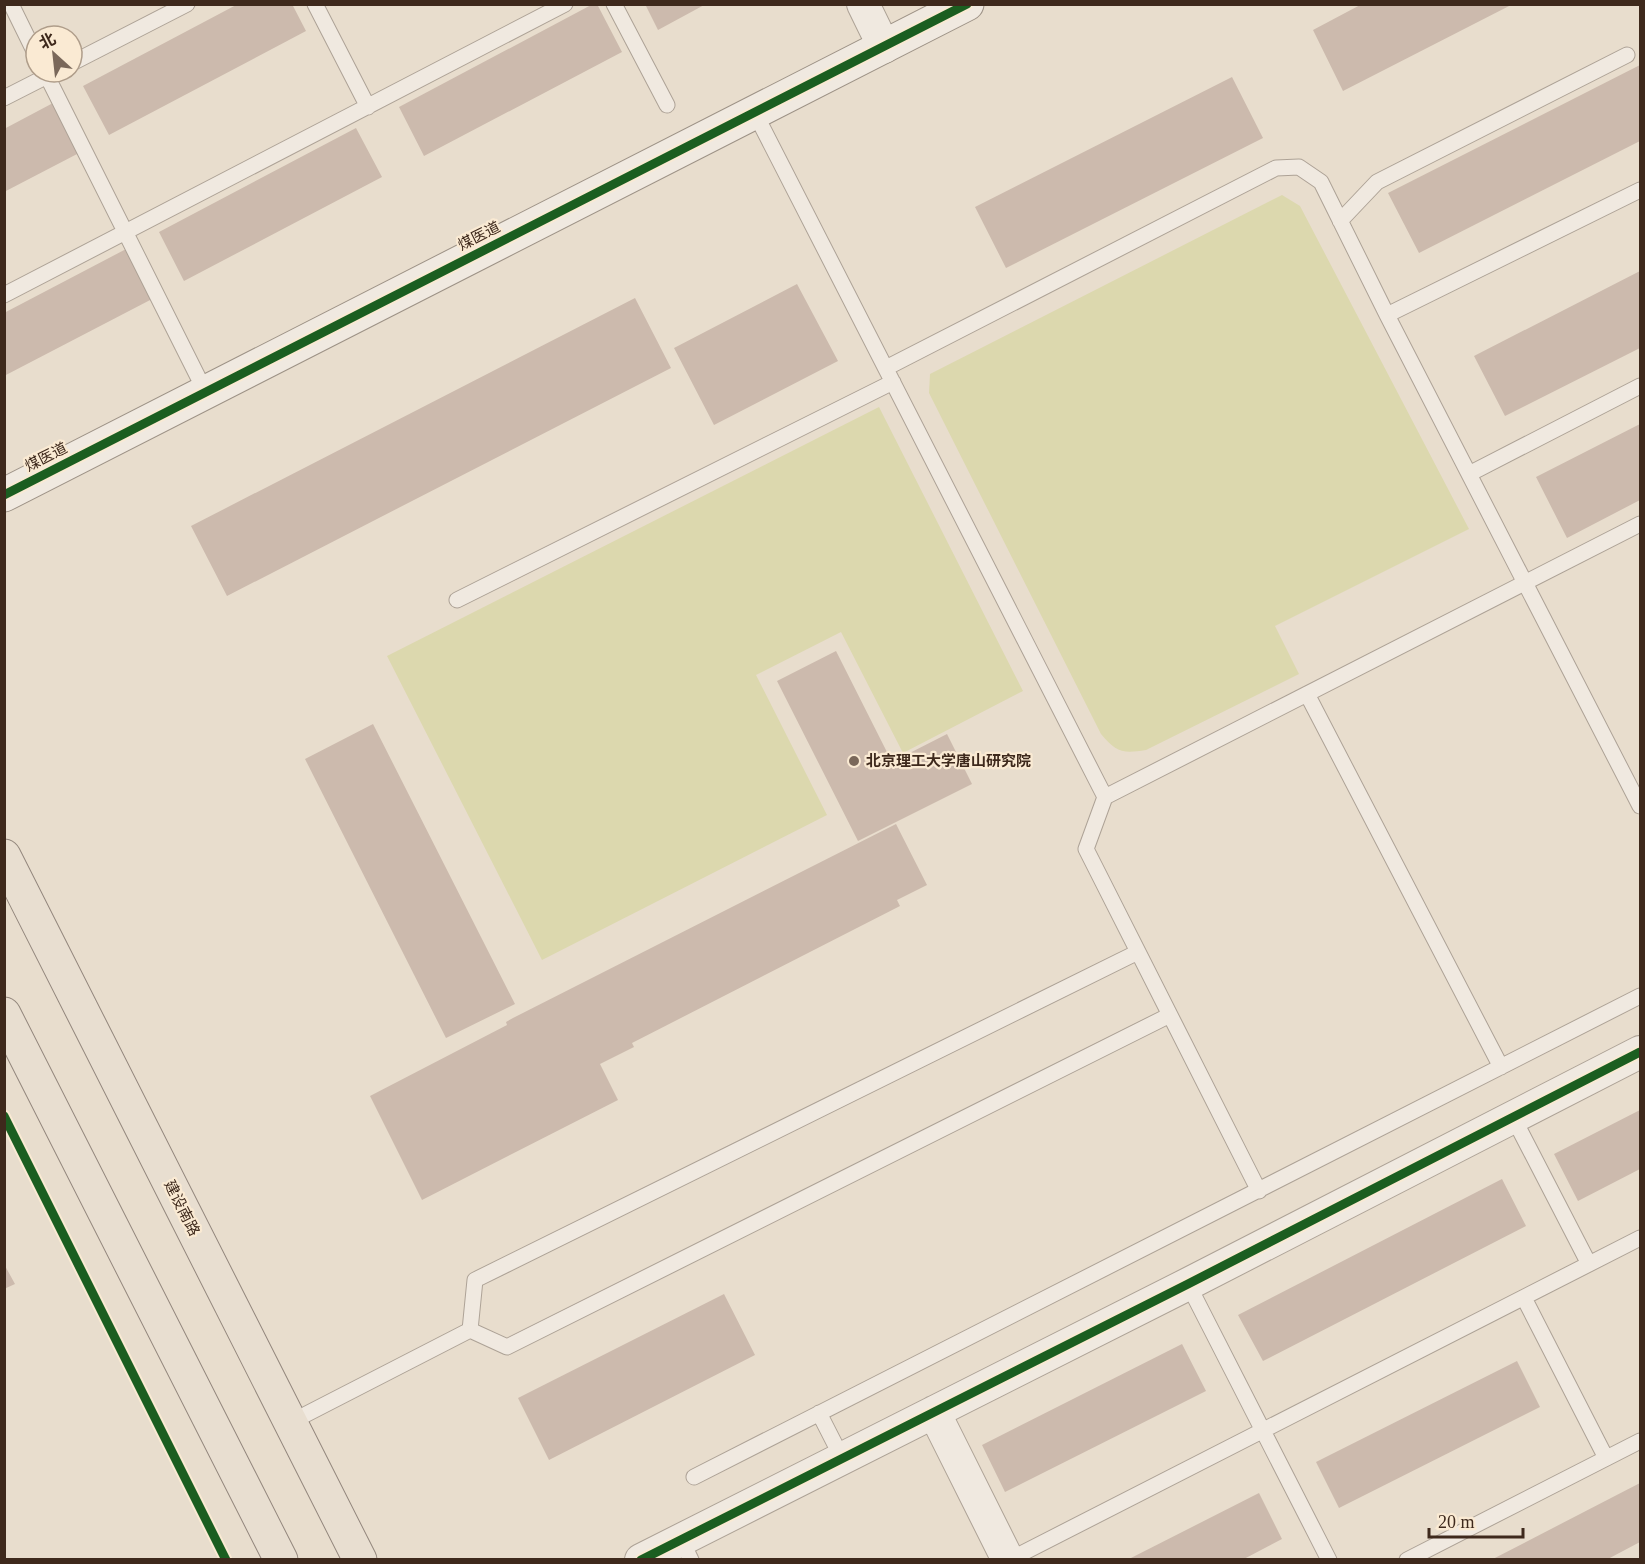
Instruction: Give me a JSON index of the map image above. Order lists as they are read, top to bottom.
{
  "streets": {
    "main road": ["建设南路"],
    "street": ["煤医道"]
  },
  "places": ["北京理工大学唐山研究院"],
  "scale_bar": "20 m",
  "north": "top left"
}
